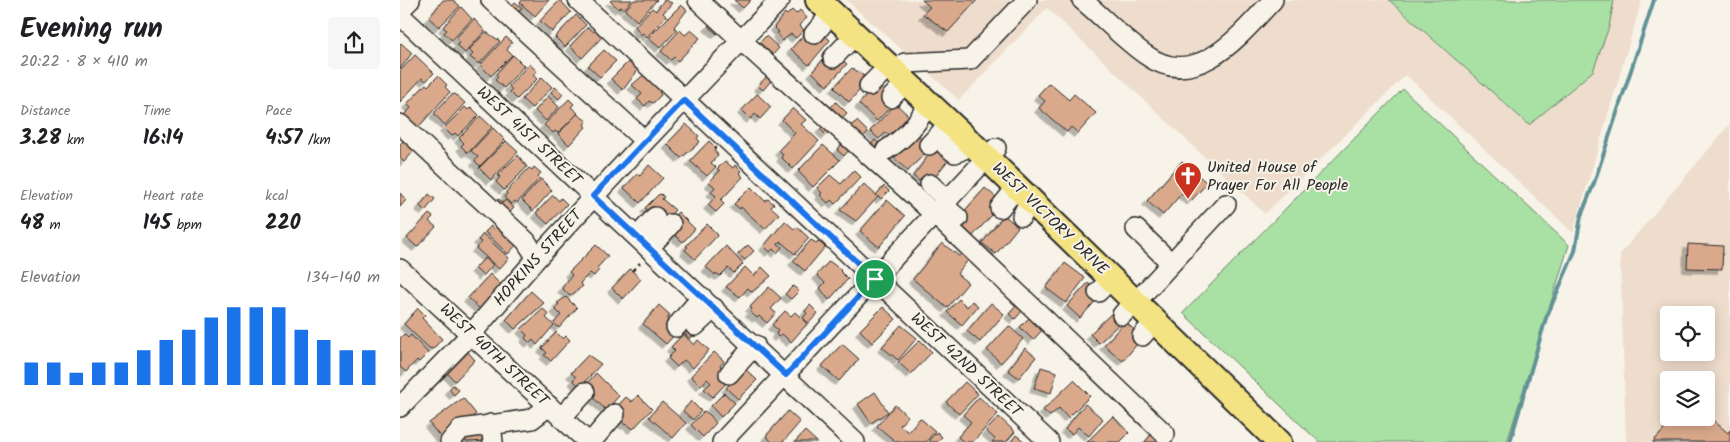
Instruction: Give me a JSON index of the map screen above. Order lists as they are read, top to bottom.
{
  "streets": {
    "main road": ["WEST VICTORY DRIVE"],
    "street": [
      "WEST 41ST STREET",
      "HOPKINS STREET",
      "WEST 40TH STREET",
      "WEST 42ND STREET"
    ]
  },
  "crossings": [
    ["WEST 41ST STREET", "HOPKINS STREET"],
    ["HOPKINS STREET", "WEST 40TH STREET"],
    ["HOPKINS STREET", "WEST 42ND STREET"]
  ],
  "places": {
    "church": ["United House of Prayer For All People"]
  },
  "page": {
    "heading": ["Evening run", "20:22 · 8 × 410 m"],
    "stats": [
      ["Distance", "3.28 km"],
      ["Time", "16:14"],
      ["Pace", "4:57 /km"],
      ["Elevation", "48 m"],
      ["Heart rate", "145 bpm"],
      ["kcal", "220"]
    ],
    "chart": ["Elevation", "134–140 m"]
  }
}
